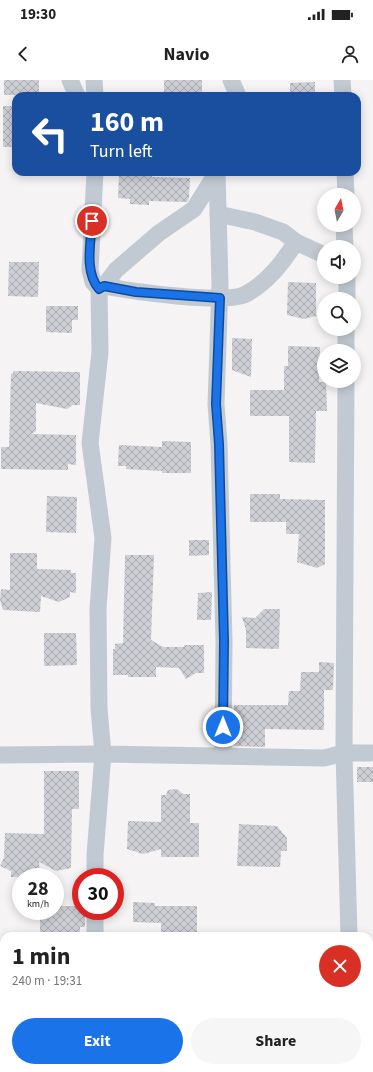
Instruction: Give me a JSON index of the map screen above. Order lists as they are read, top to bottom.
{
  "north": "top",
  "page": {
    "status": "19:30",
    "header": "Navio",
    "turn": ["160 m", "Turn left"],
    "speed": "28 km/h",
    "limit": "30",
    "heading": ["1 min", "240 m · 19:31"],
    "buttons": ["Exit", "Share"]
  }
}
